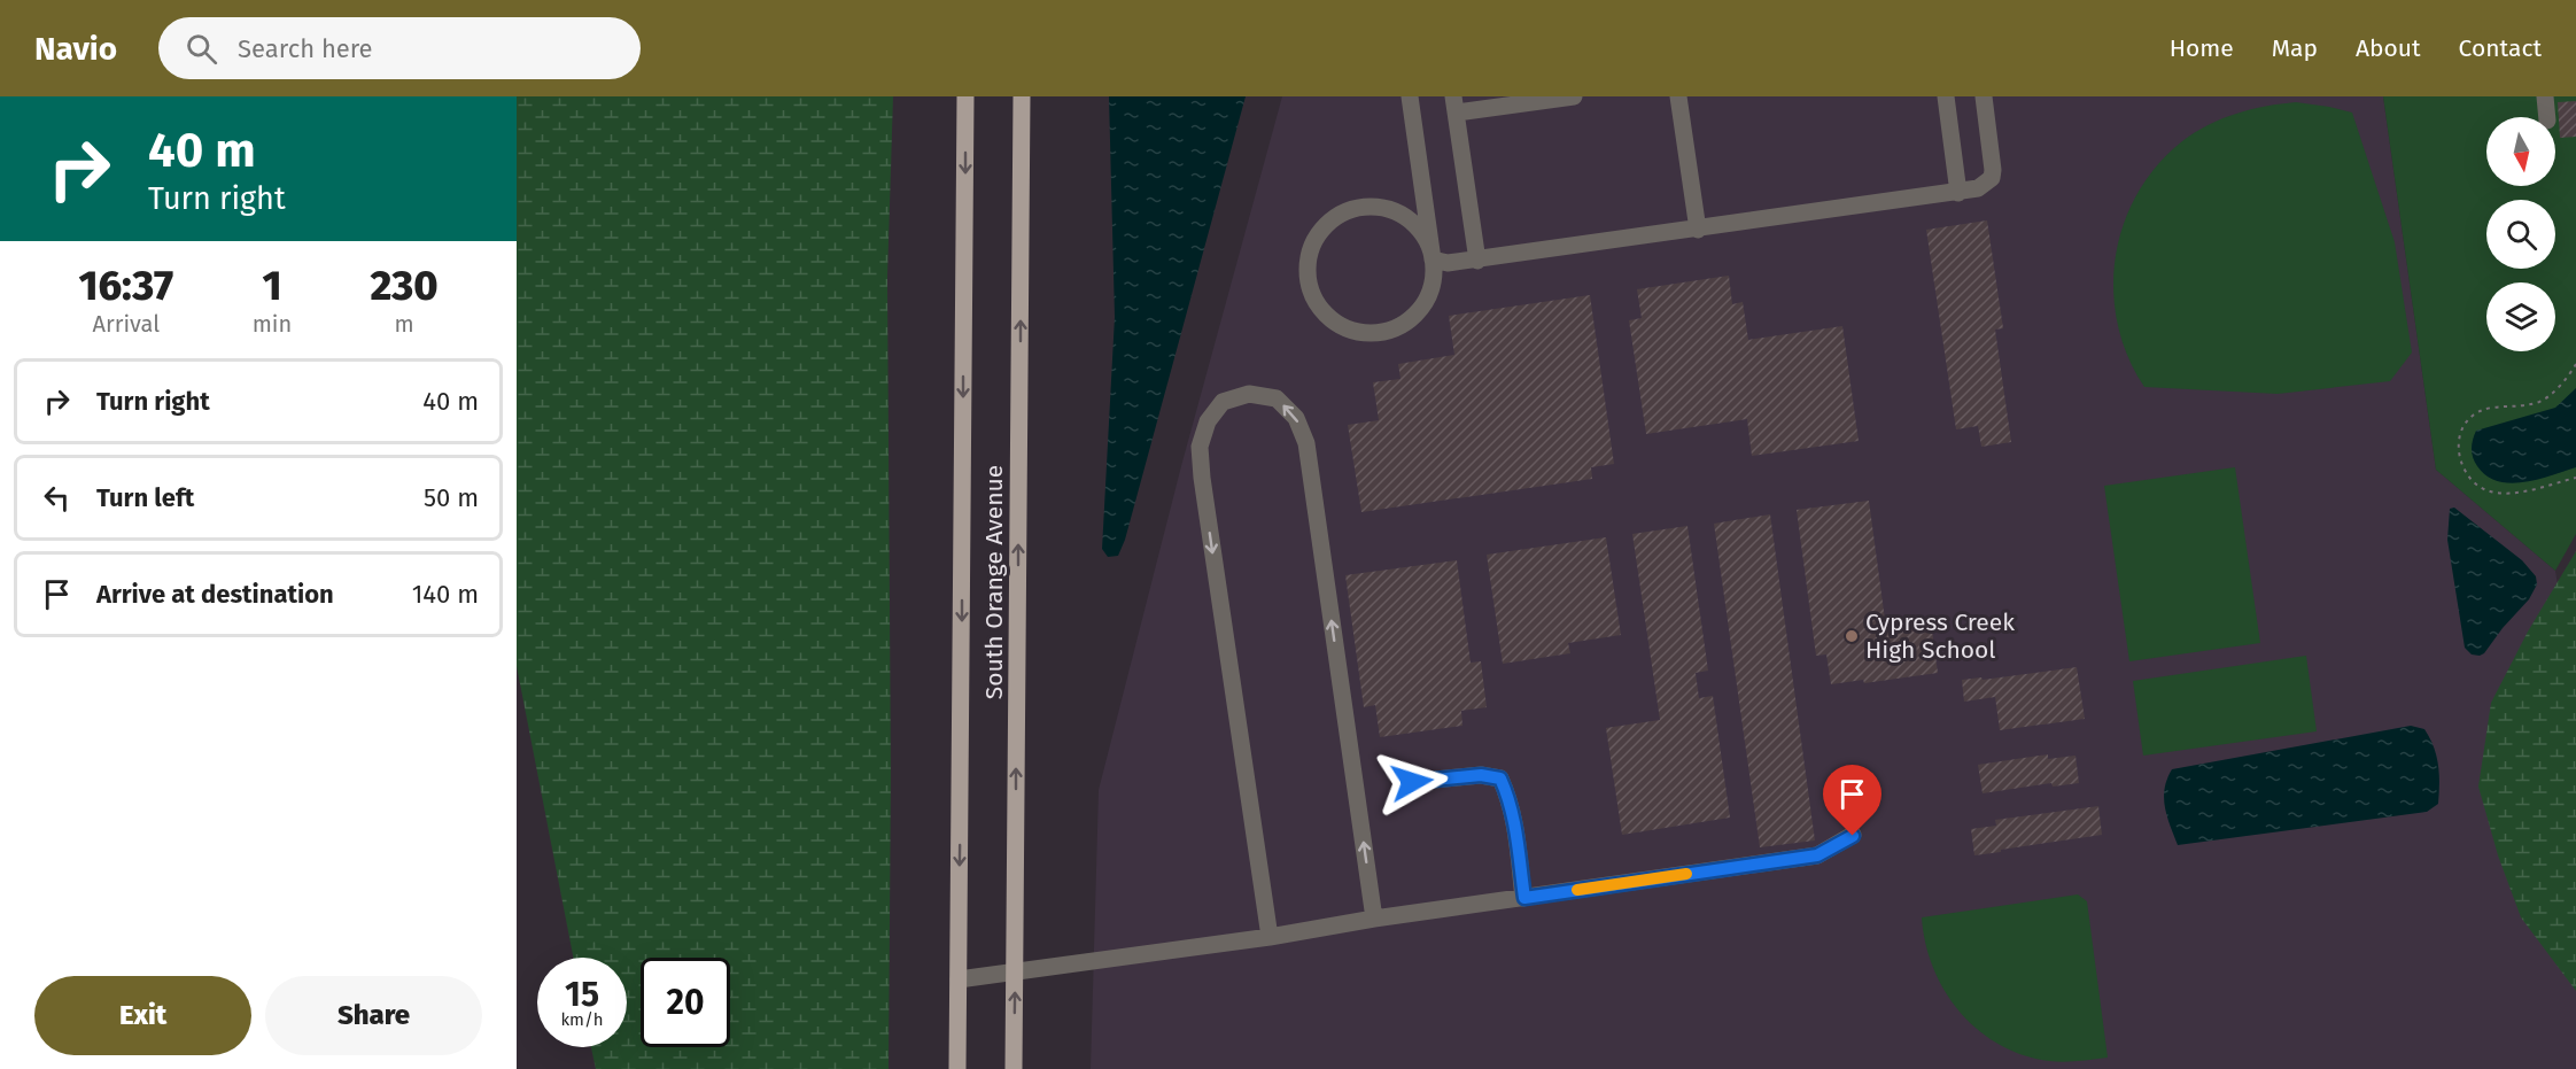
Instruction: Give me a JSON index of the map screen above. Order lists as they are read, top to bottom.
{
  "streets": {
    "main road": ["South Orange Avenue"]
  },
  "places": ["Cypress Creek High School"],
  "north": "bottom",
  "page": {
    "header": "Navio",
    "search": "Search here",
    "nav": [
      "Home",
      "Map",
      "About",
      "Contact"
    ],
    "turn": ["40 m", "Turn right"],
    "eta": [
      "16:37",
      "Arrival",
      "1",
      "min",
      "230",
      "m"
    ],
    "list": [
      {
        "name": "Turn right",
        "value": "40 m"
      },
      {
        "name": "Turn left",
        "value": "50 m"
      },
      {
        "name": "Arrive at destination",
        "value": "140 m"
      }
    ],
    "speed": "15 km/h",
    "limit": "20",
    "buttons": ["Exit", "Share"]
  }
}
